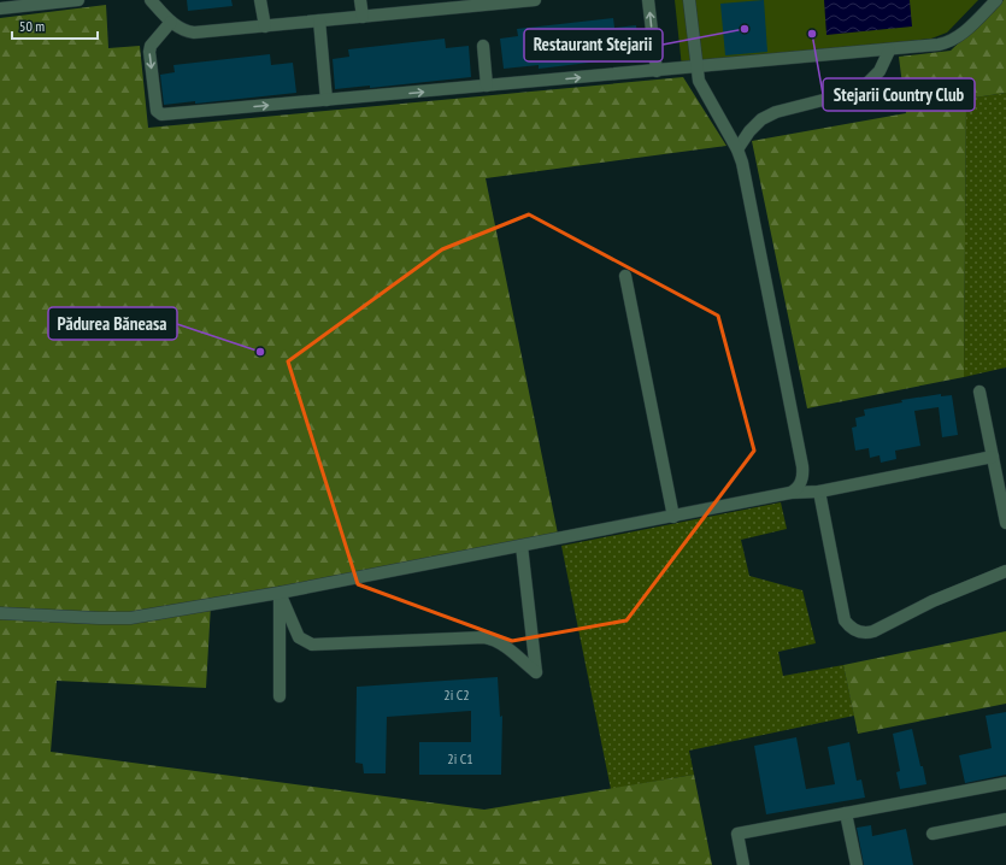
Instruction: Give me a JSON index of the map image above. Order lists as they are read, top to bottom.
{
  "places": ["Restaurant Stejarii", "Stejarii Country Club", "Pădurea Băneasa"],
  "house_numbers": ["2i C2", "2i C1"],
  "scale_bar": "50 m"
}
